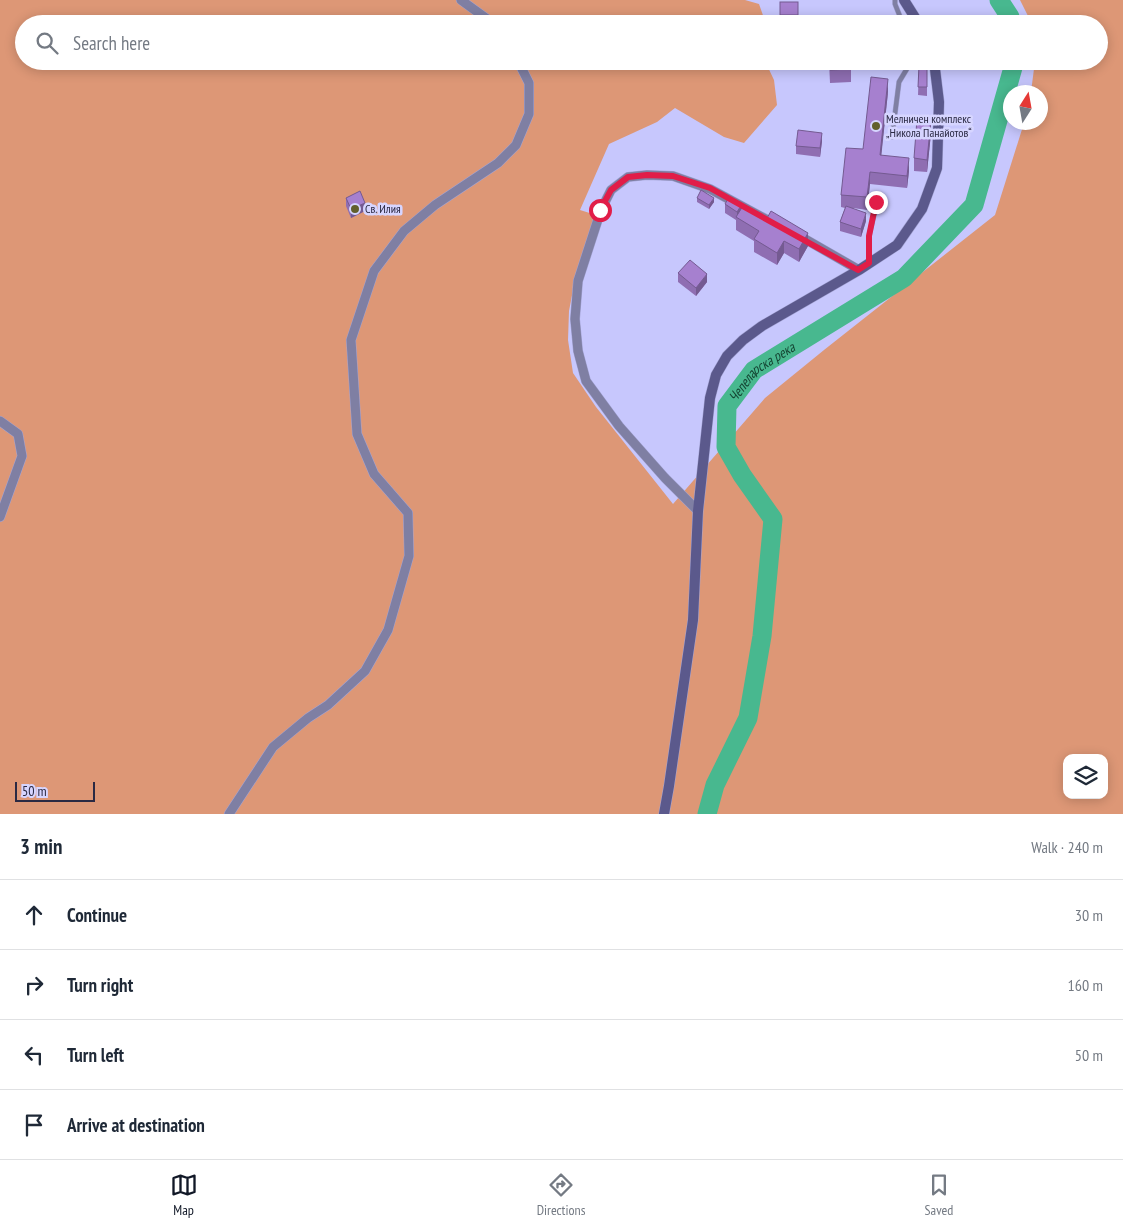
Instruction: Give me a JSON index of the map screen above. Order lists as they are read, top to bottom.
{
  "water": ["Чепеларска река"],
  "places": ["Мелничен комплекс „Никола Панайотов“", "Св. Илия"],
  "scale_bar": "50 m",
  "north": "top",
  "page": {
    "search": "Search here",
    "scale": "50 m",
    "heading": ["3 min", "Walk · 240 m"],
    "list": [
      ["Continue", "30 m"],
      ["Turn right", "160 m"],
      ["Turn left", "50 m"],
      "Arrive at destination"
    ],
    "nav": ["Map", "Directions", "Saved"]
  }
}
